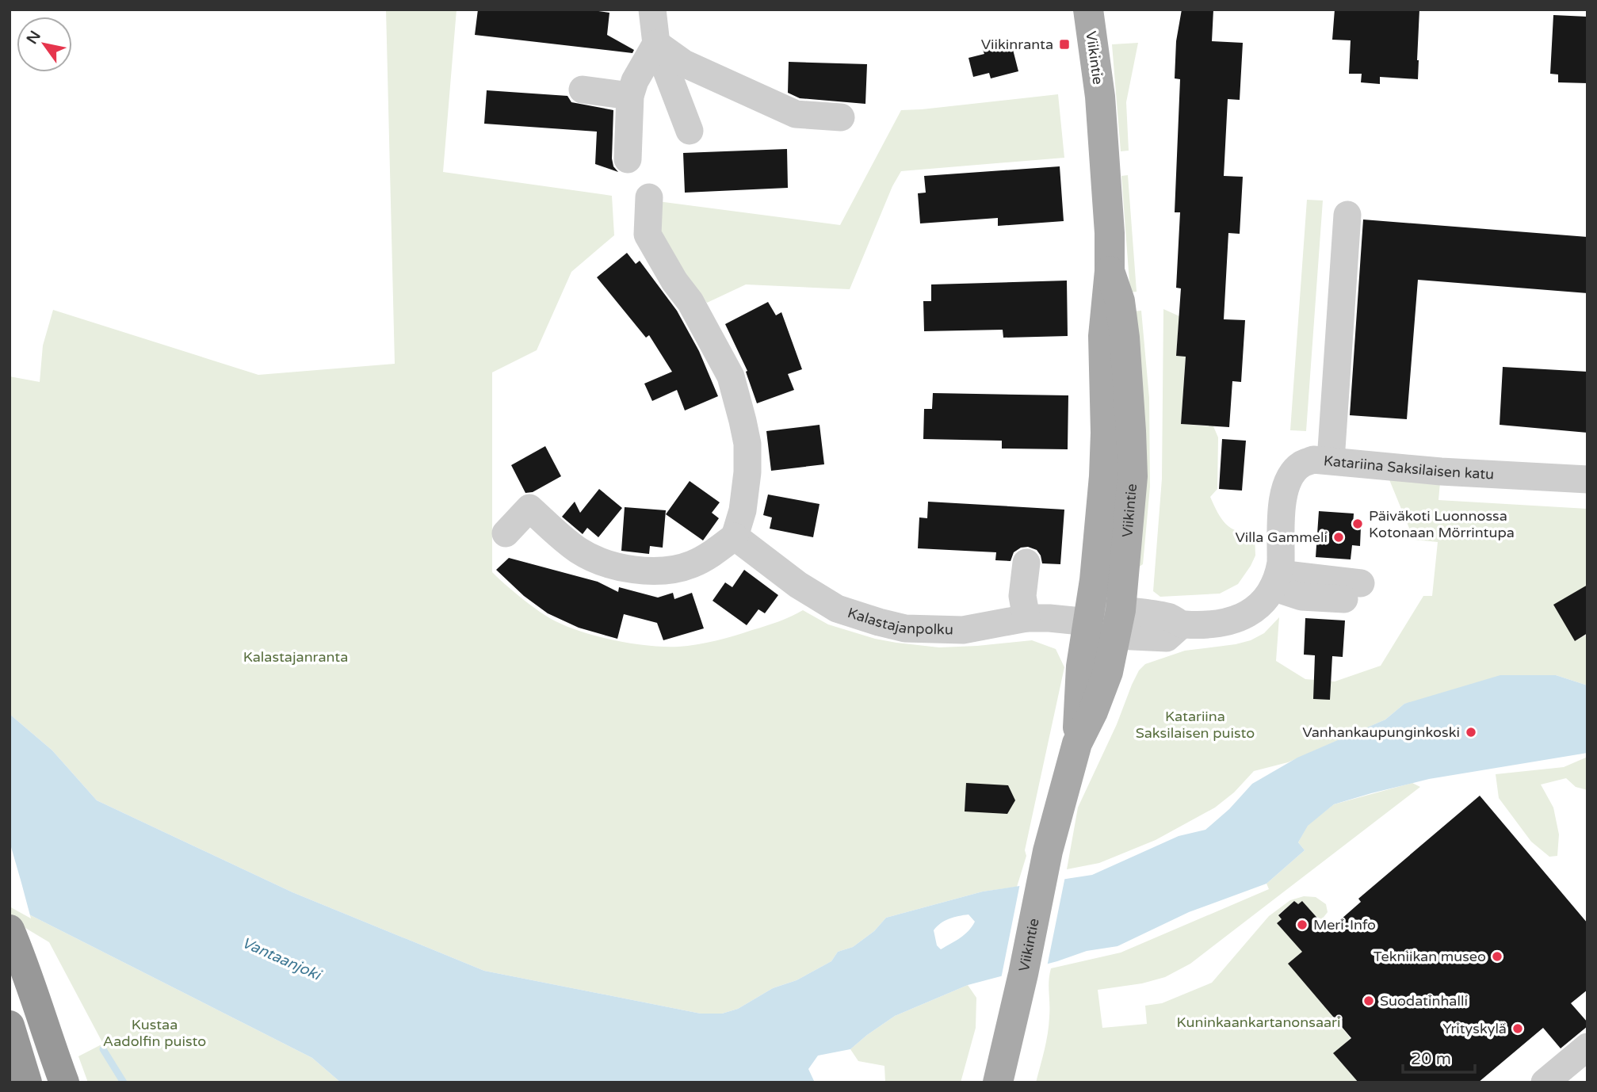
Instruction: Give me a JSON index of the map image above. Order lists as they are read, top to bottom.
{
  "streets": {
    "main road": ["Viikintie"],
    "street": ["Katariina Saksilaisen katu", "Kalastajanpolku"]
  },
  "crossings": [
    ["Viikintie", "Kalastajanpolku"]
  ],
  "water": ["Vantaanjoki"],
  "parks": [
    "Kalastajanranta",
    "Katariina Saksilaisen puisto",
    "Kuninkaankartanonsaari",
    "Kustaa Aadolfin puisto"
  ],
  "places": {
    "transit": ["Viikinranta"],
    "other": [
      "Päiväkoti Luonnossa Kotonaan Mörrintupa",
      "Villa Gammeli",
      "Vanhankaupunginkoski",
      "Meri-Info",
      "Tekniikan museo",
      "Suodatinhalli",
      "Yrityskylä"
    ]
  },
  "scale_bar": "20 m",
  "north": "top left"
}
